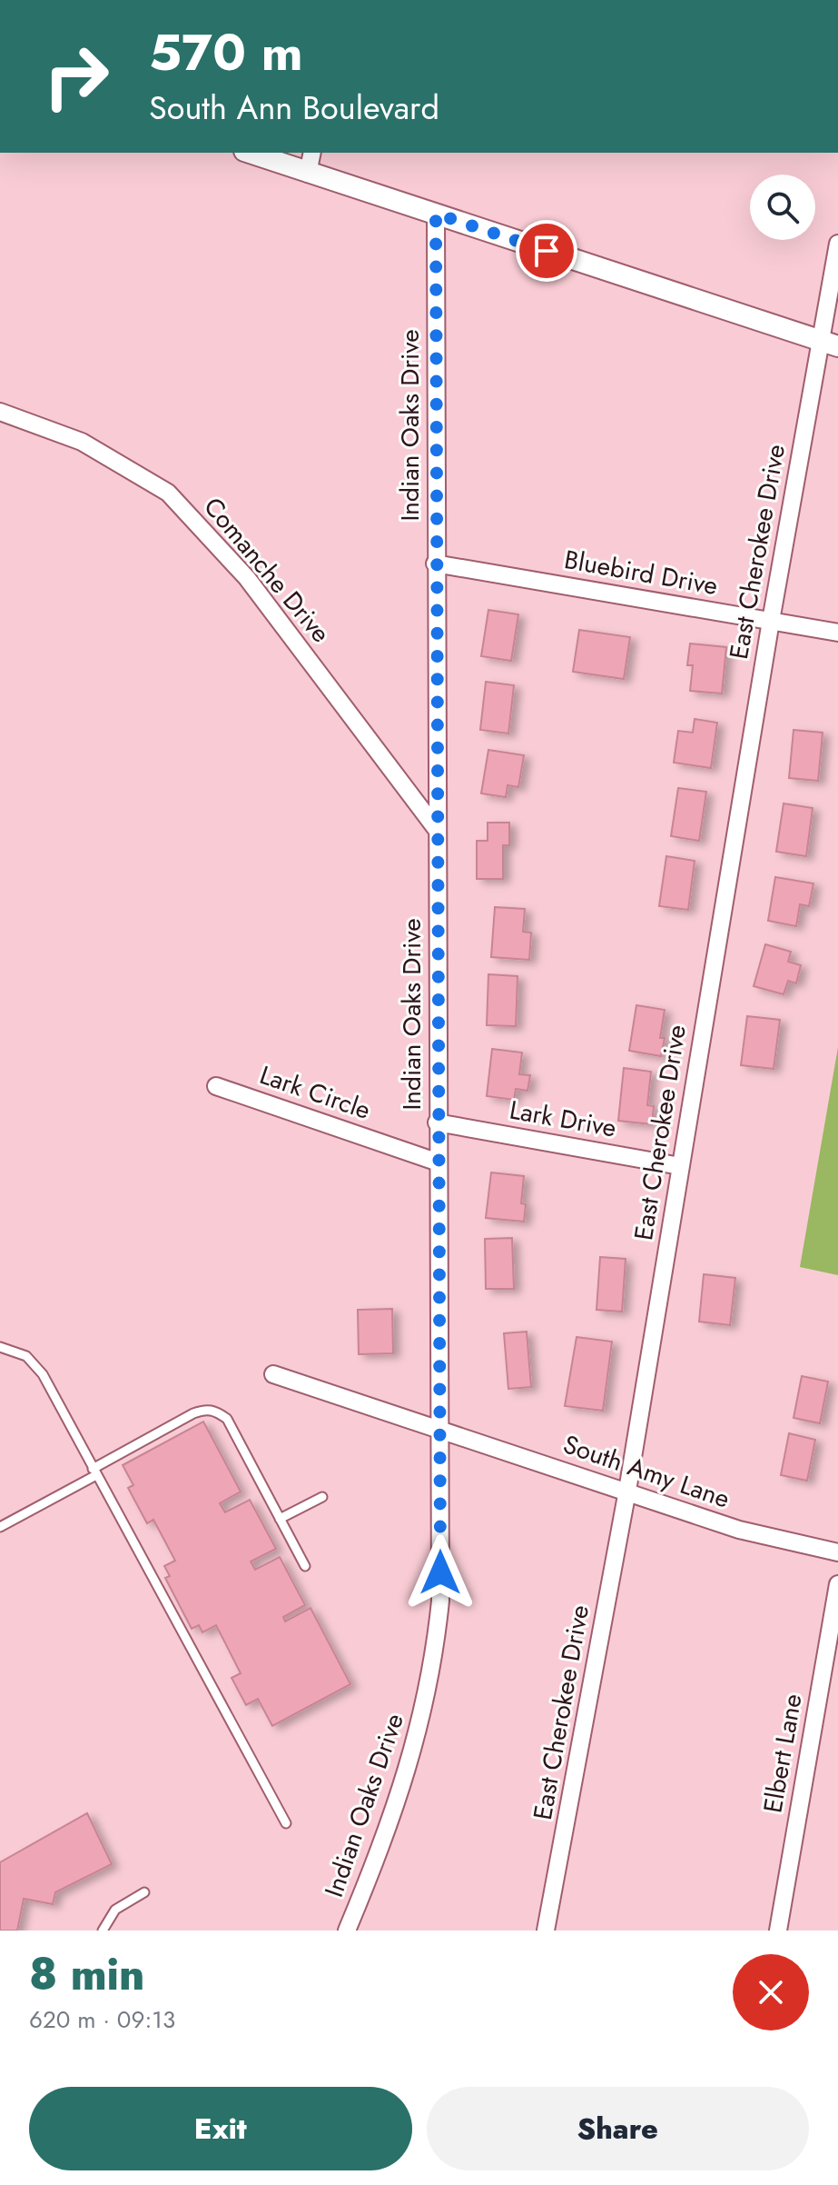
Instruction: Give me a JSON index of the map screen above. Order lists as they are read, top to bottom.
{
  "streets": {
    "street": [
      "Indian Oaks Drive",
      "East Cherokee Drive",
      "Comanche Drive",
      "Bluebird Drive",
      "Lark Circle",
      "Lark Drive",
      "South Amy Lane",
      "Elbert Lane"
    ]
  },
  "crossings": [
    ["Indian Oaks Drive", "Comanche Drive"],
    ["Indian Oaks Drive", "Bluebird Drive"],
    ["Indian Oaks Drive", "Lark Circle"],
    ["Indian Oaks Drive", "Lark Drive"],
    ["Indian Oaks Drive", "South Amy Lane"],
    ["East Cherokee Drive", "Bluebird Drive"],
    ["East Cherokee Drive", "Lark Drive"],
    ["East Cherokee Drive", "South Amy Lane"]
  ],
  "page": {
    "turn": ["570 m", "South Ann Boulevard"],
    "heading": ["8 min", "620 m · 09:13"],
    "buttons": ["Exit", "Share"]
  }
}
